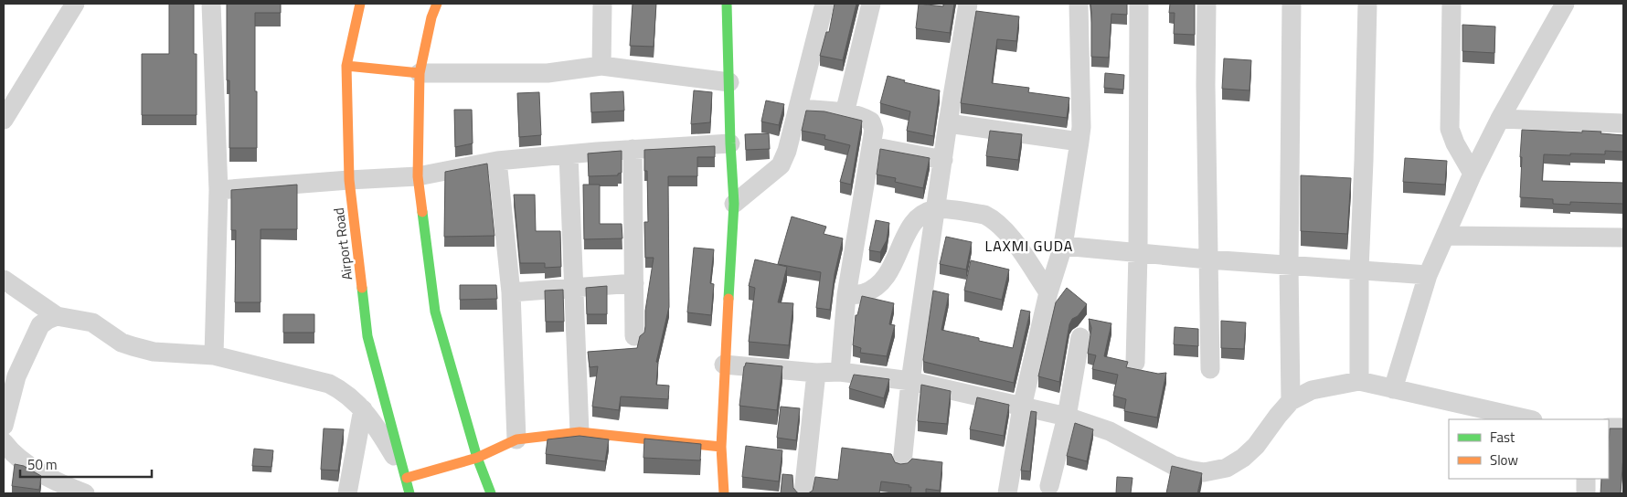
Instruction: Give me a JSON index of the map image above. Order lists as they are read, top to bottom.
{
  "streets": {
    "main road": ["Airport Road"]
  },
  "districts": ["LAXMI GUDA"],
  "legend": ["Fast", "Slow"],
  "scale_bar": "50 m"
}
